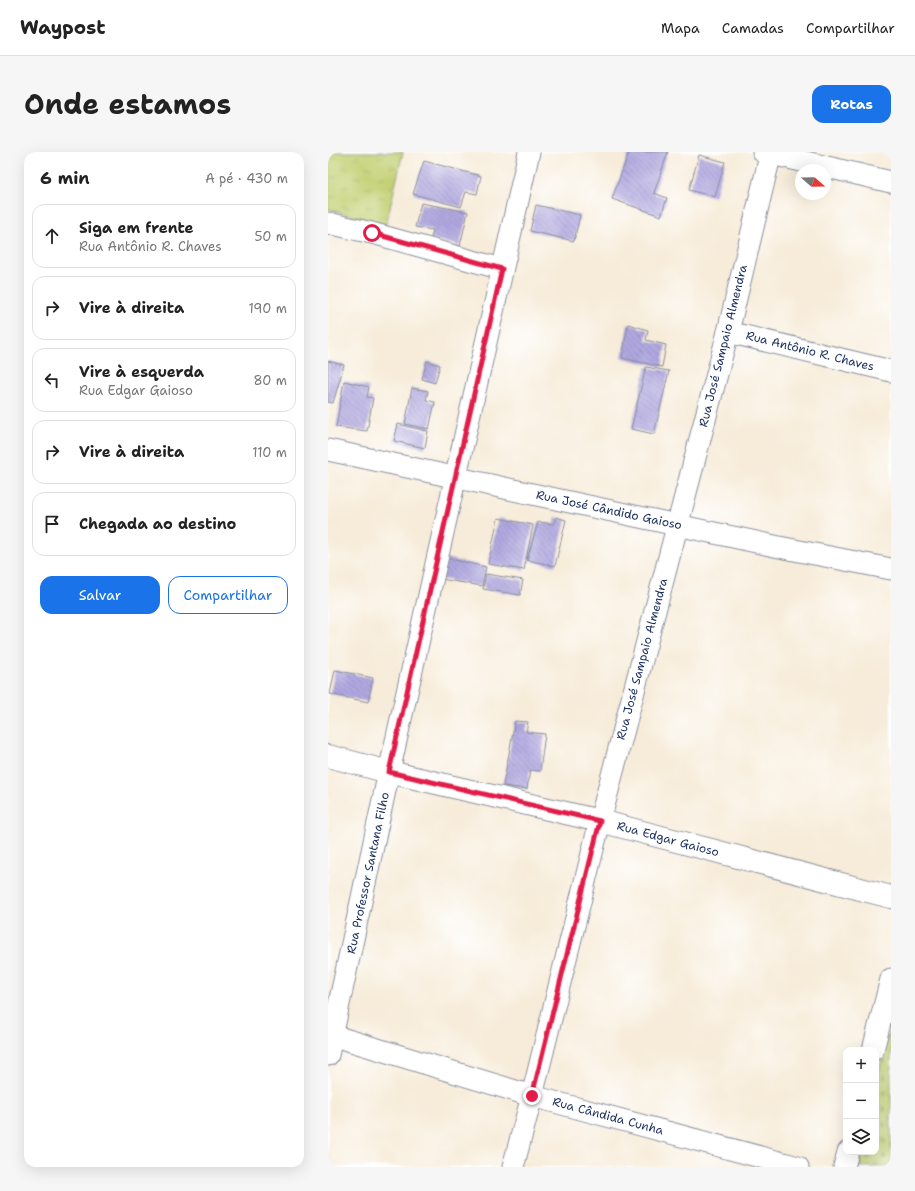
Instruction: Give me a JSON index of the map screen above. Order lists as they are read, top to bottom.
{
  "streets": {
    "main road": ["Rua Edgar Gaioso"],
    "street": [
      "Rua José Sampaio Almendra",
      "Rua Antônio R. Chaves",
      "Rua José Cândido Gaioso",
      "Rua Professor Santana Filho",
      "Rua Cândida Cunha"
    ]
  },
  "crossings": [
    ["Rua José Sampaio Almendra", "Rua Antônio R. Chaves"],
    ["Rua José Sampaio Almendra", "Rua José Cândido Gaioso"],
    ["Rua José Sampaio Almendra", "Rua Edgar Gaioso"],
    ["Rua José Sampaio Almendra", "Rua Cândida Cunha"],
    ["Rua José Cândido Gaioso", "Rua Professor Santana Filho"],
    ["Rua Edgar Gaioso", "Rua Professor Santana Filho"],
    ["Rua Professor Santana Filho", "Rua Cândida Cunha"]
  ],
  "north": "right",
  "page": {
    "header": "Waypost",
    "nav": ["Mapa", "Camadas", "Compartilhar"],
    "title": "Onde estamos",
    "buttons": [
      "Rotas",
      ["Salvar", "Compartilhar"]
    ],
    "heading": ["6 min", "A pé · 430 m"],
    "list": [
      ["Siga em frente", "Rua Antônio R. Chaves", "50 m"],
      ["Vire à direita", "190 m"],
      ["Vire à esquerda", "Rua Edgar Gaioso", "80 m"],
      ["Vire à direita", "110 m"],
      "Chegada ao destino"
    ],
    "map_buttons": ["+", "−"]
  }
}
